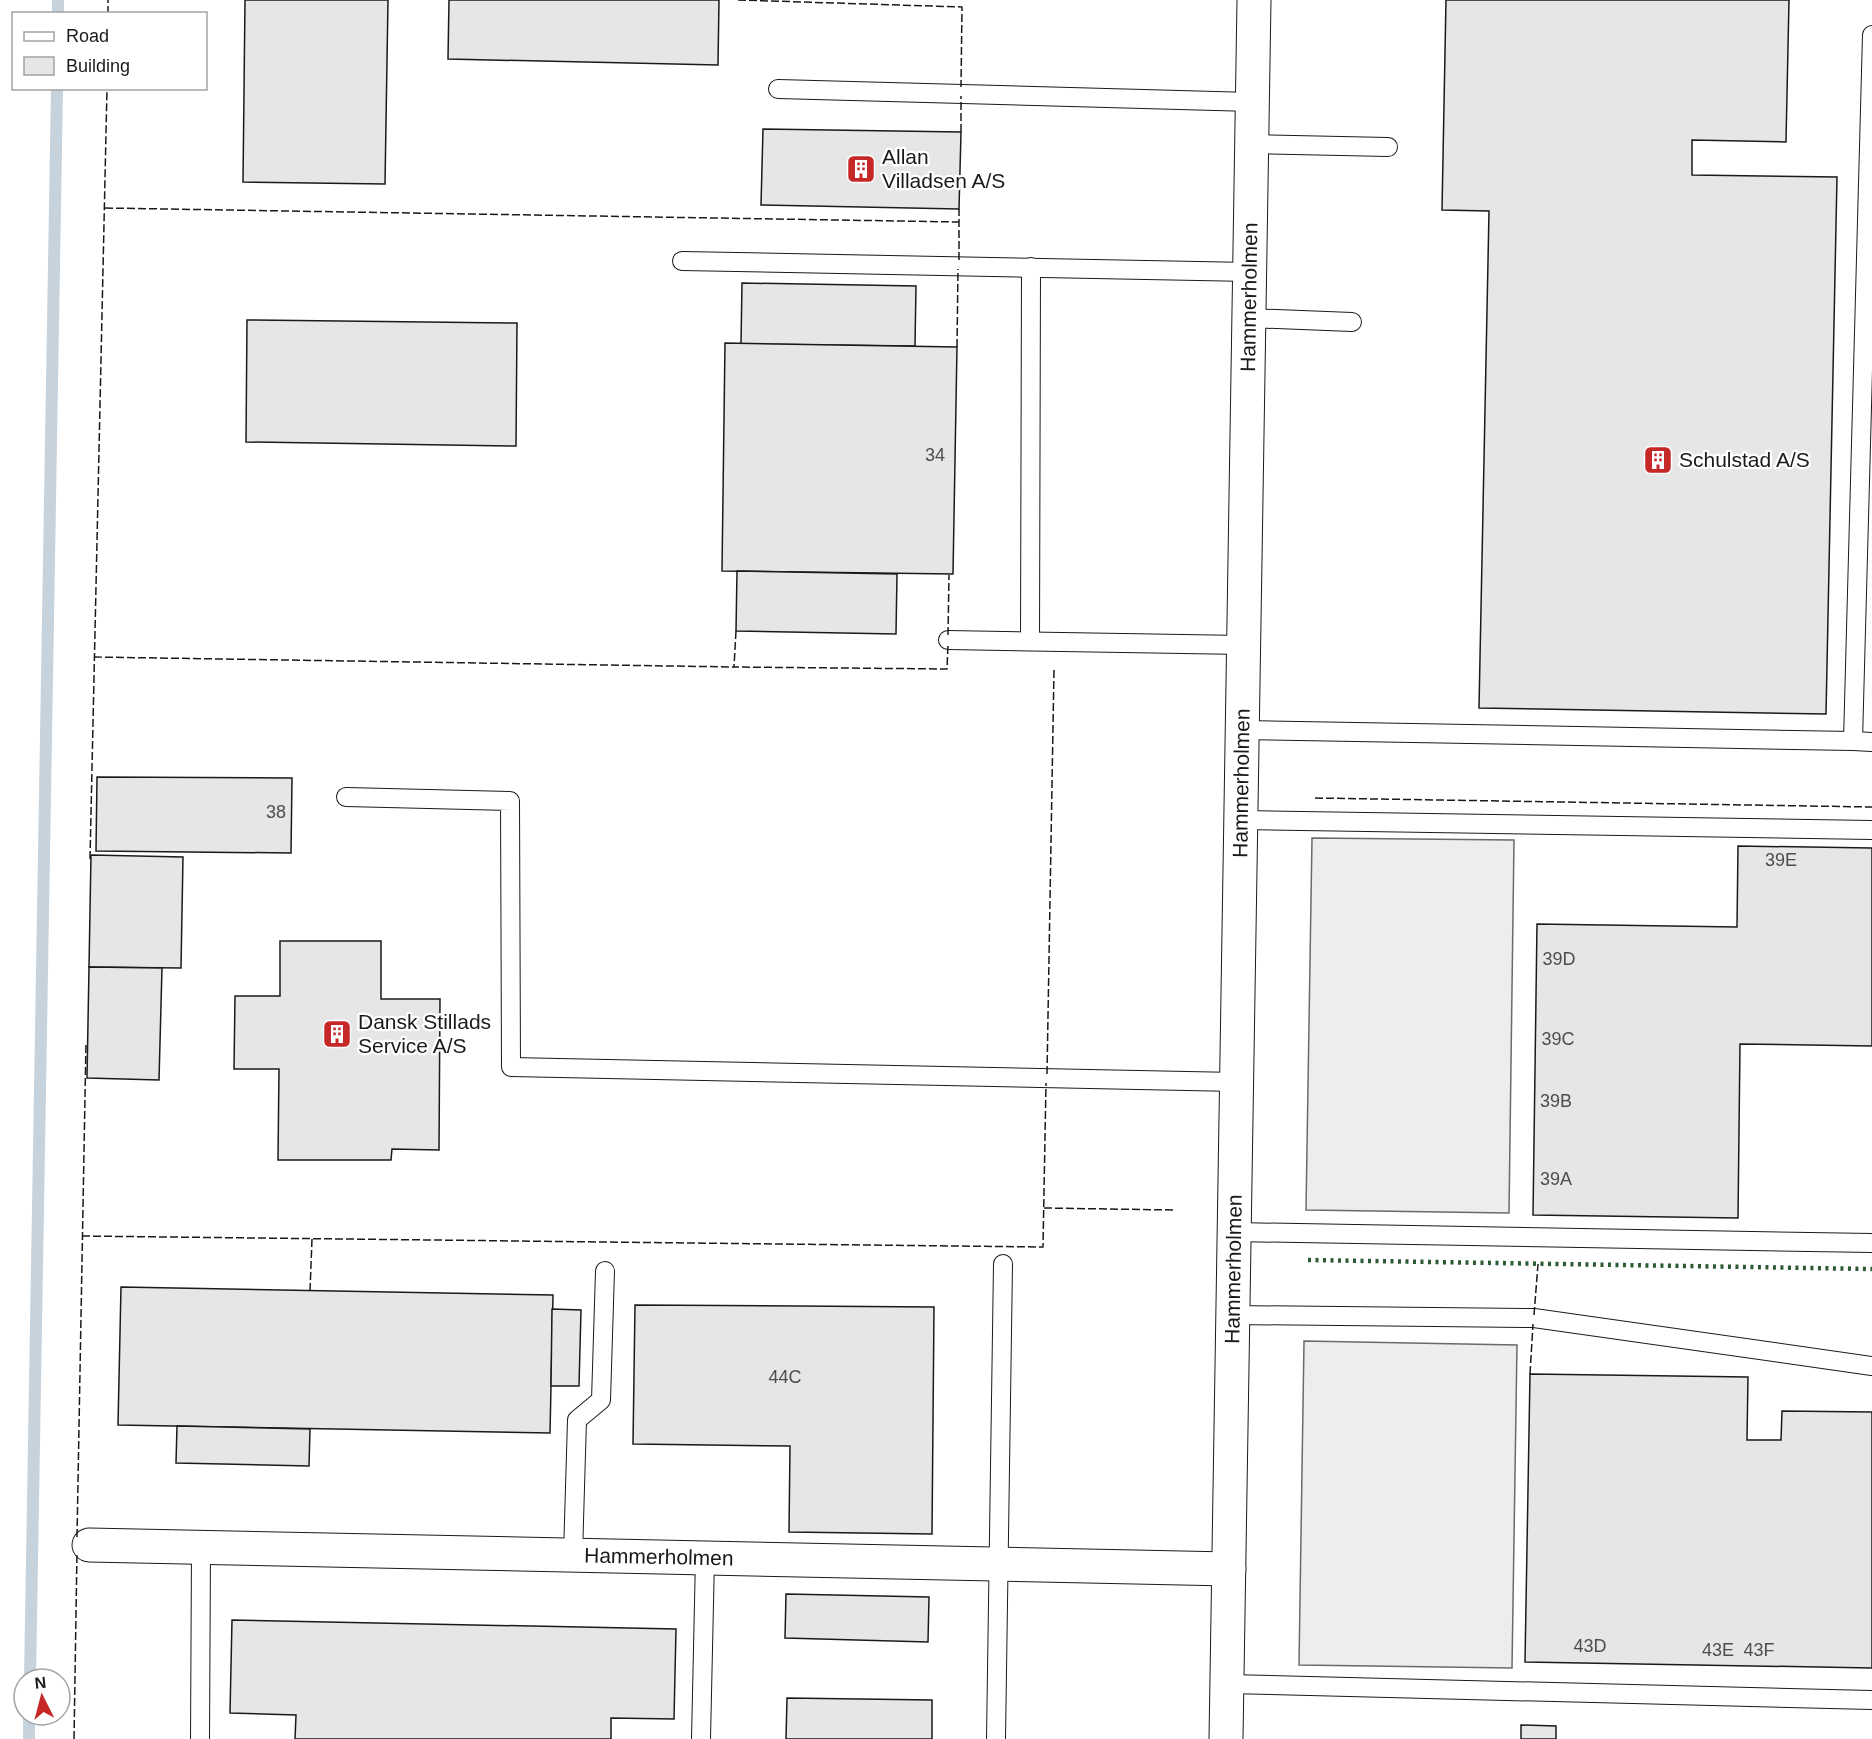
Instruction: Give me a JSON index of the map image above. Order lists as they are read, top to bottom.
{
  "streets": {
    "street": ["Hammerholmen"]
  },
  "places": {
    "building": ["Allan Villadsen A/S", "Schulstad A/S", "Dansk Stillads Service A/S"]
  },
  "house_numbers": [
    "34",
    "38",
    "39E",
    "39D",
    "39C",
    "39B",
    "39A",
    "44C",
    "43D",
    "43E",
    "43F"
  ],
  "legend": ["Road", "Building"],
  "north": "top"
}
